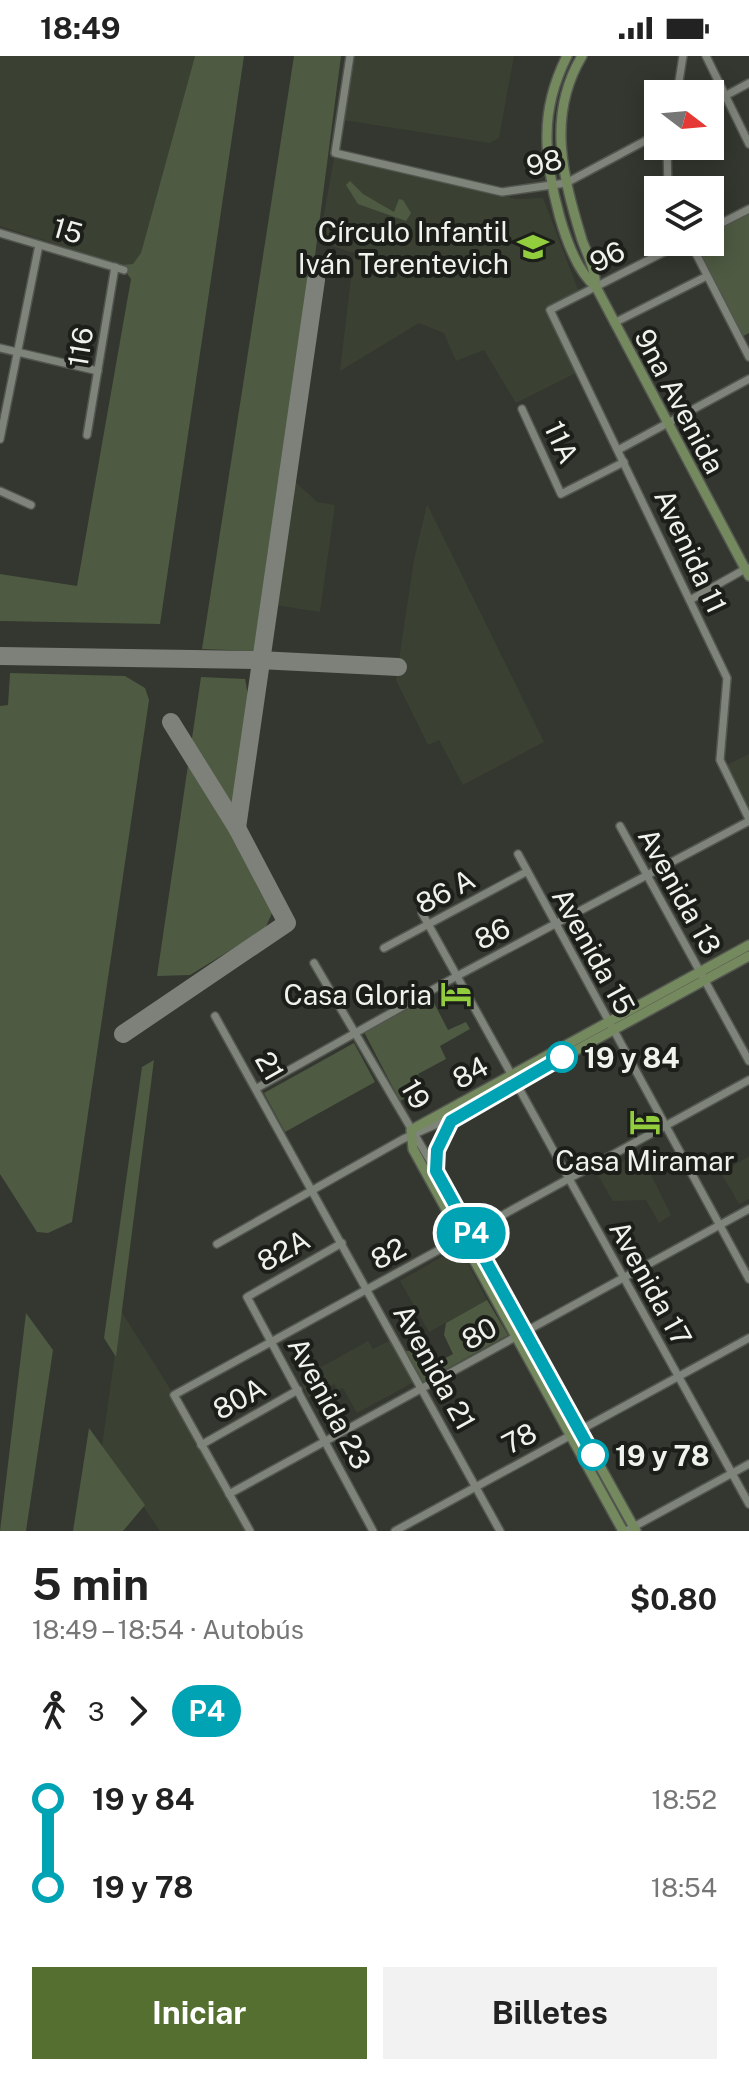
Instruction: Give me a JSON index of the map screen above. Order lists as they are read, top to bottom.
{
  "streets": {
    "main road": ["9na Avenida", "84"],
    "street": [
      "98",
      "15",
      "96",
      "116",
      "11A",
      "Avenida 11",
      "86 A",
      "Avenida 13",
      "86",
      "Avenida 15",
      "21",
      "19",
      "82A",
      "82",
      "Avenida 17",
      "80",
      "Avenida 21",
      "80A",
      "Avenida 23",
      "78"
    ]
  },
  "crossings": [
    ["15", "116"],
    ["96", "9na Avenida"],
    ["96", "Avenida 11"],
    ["11A", "Avenida 11"],
    ["Avenida 11", "86"],
    ["86 A", "Avenida 15"],
    ["86 A", "Avenida 17"],
    ["Avenida 13", "86"],
    ["Avenida 13", "84"],
    ["86", "Avenida 15"],
    ["86", "21"],
    ["86", "19"],
    ["86", "Avenida 17"],
    ["Avenida 15", "84"],
    ["Avenida 15", "82"],
    ["Avenida 15", "80"],
    ["21", "Avenida 21"],
    ["84", "19"],
    ["84", "Avenida 17"],
    ["84", "Avenida 21"],
    ["82A", "Avenida 21"],
    ["82A", "Avenida 23"],
    ["82", "Avenida 17"],
    ["82", "Avenida 21"],
    ["82", "80A"],
    ["82", "Avenida 23"],
    ["Avenida 17", "80"],
    ["Avenida 17", "78"],
    ["80", "Avenida 21"],
    ["80", "Avenida 23"],
    ["Avenida 21", "78"],
    ["80A", "Avenida 23"]
  ],
  "places": {
    "school or university": ["Círculo Infantil Iván Terentevich"],
    "hotel": ["Casa Gloria", "Casa Miramar"],
    "other": ["19 y 84", "19 y 78"]
  },
  "lines": ["bus line P4"],
  "north": "right",
  "page": {
    "status": "18:49",
    "on_map": "P4",
    "heading": ["5 min", "18:49 – 18:54 · Autobús", "$0.80"],
    "legs": ["3", "P4"],
    "list": [
      {
        "name": "19 y 84",
        "value": "18:52"
      },
      {
        "name": "19 y 78",
        "value": "18:54"
      }
    ],
    "buttons": ["Iniciar", "Billetes"]
  }
}
